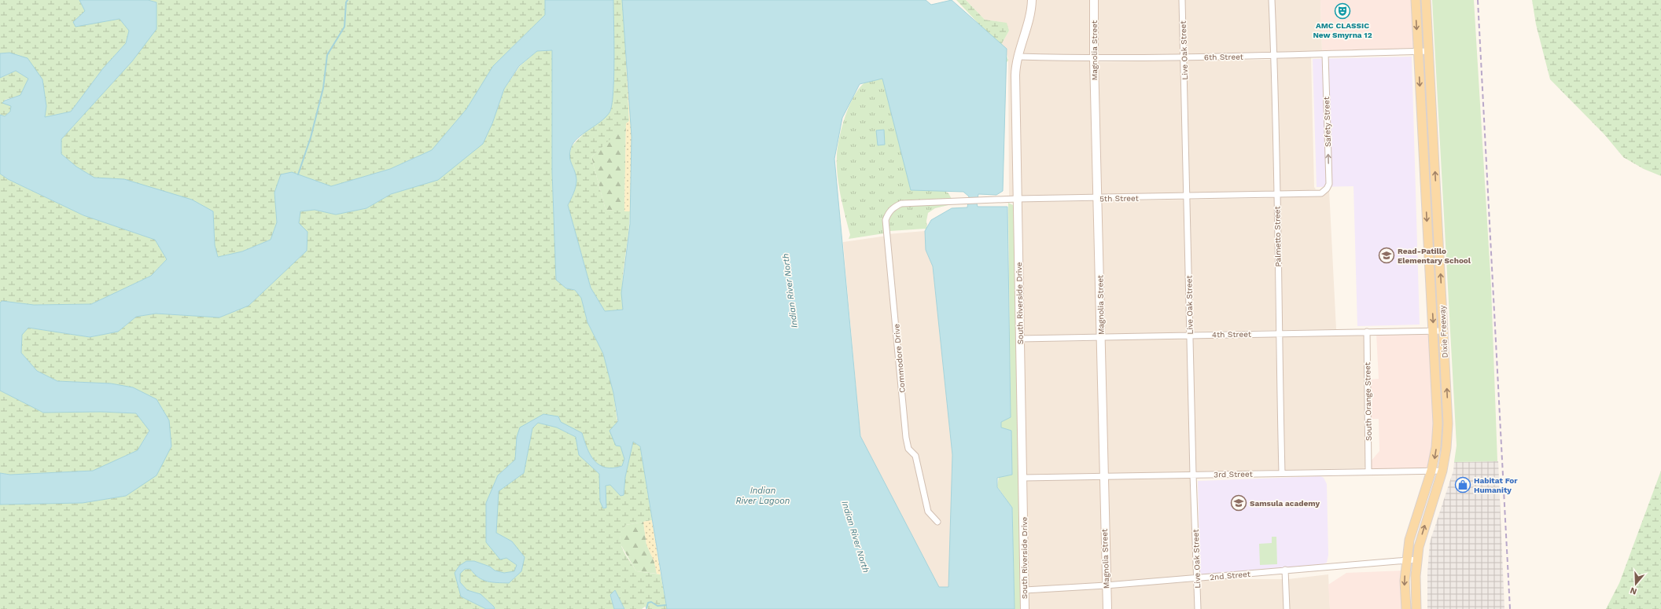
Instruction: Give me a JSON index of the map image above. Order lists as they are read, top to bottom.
{
  "streets": {
    "main road": ["Dixie Freeway"],
    "street": [
      "Magnolia Street",
      "Live Oak Street",
      "6th Street",
      "Safety Street",
      "5th Street",
      "Palmetto Street",
      "South Riverside Drive",
      "4th Street",
      "Commodore Drive",
      "South Orange Street",
      "3rd Street",
      "2nd Street"
    ]
  },
  "crossings": [
    ["Magnolia Street", "6th Street"],
    ["Magnolia Street", "5th Street"],
    ["Magnolia Street", "4th Street"],
    ["Magnolia Street", "3rd Street"],
    ["Magnolia Street", "2nd Street"],
    ["Live Oak Street", "6th Street"],
    ["Live Oak Street", "5th Street"],
    ["Live Oak Street", "4th Street"],
    ["Live Oak Street", "3rd Street"],
    ["Live Oak Street", "2nd Street"],
    ["6th Street", "Safety Street"],
    ["6th Street", "Palmetto Street"],
    ["6th Street", "South Riverside Drive"],
    ["6th Street", "Dixie Freeway"],
    ["Safety Street", "5th Street"],
    ["5th Street", "Palmetto Street"],
    ["5th Street", "South Riverside Drive"],
    ["5th Street", "Commodore Drive"],
    ["Palmetto Street", "4th Street"],
    ["Palmetto Street", "3rd Street"],
    ["South Riverside Drive", "4th Street"],
    ["South Riverside Drive", "3rd Street"],
    ["South Riverside Drive", "2nd Street"],
    ["Dixie Freeway", "4th Street"],
    ["Dixie Freeway", "3rd Street"],
    ["Dixie Freeway", "2nd Street"],
    ["4th Street", "South Orange Street"],
    ["South Orange Street", "3rd Street"]
  ],
  "one_way": ["Safety Street"],
  "water": ["Indian River North", "Indian River Lagoon"],
  "places": {
    "theatre": ["AMC CLASSIC New Smyrna 12"],
    "school or university": ["Read-Patillo Elementary School", "Samsula academy"],
    "shop": ["Habitat For Humanity"]
  },
  "north": "bottom"
}
